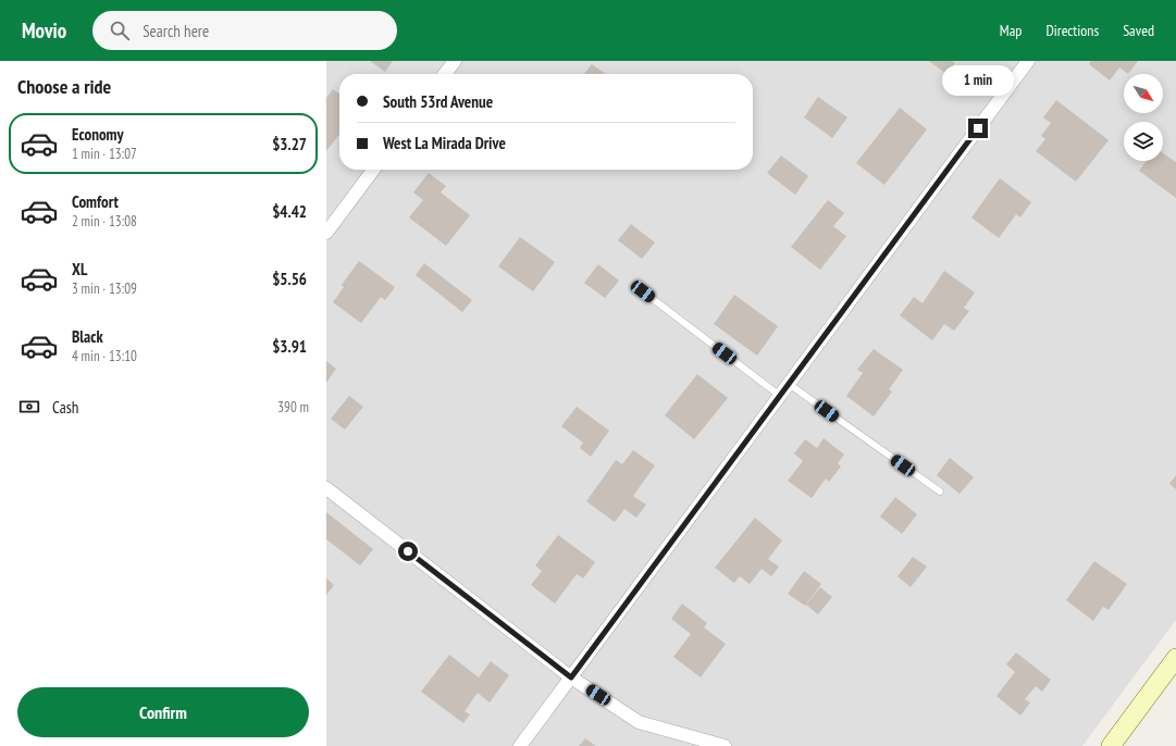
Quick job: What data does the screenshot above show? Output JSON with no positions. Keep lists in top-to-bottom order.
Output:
{
  "north": "bottom right",
  "page": {
    "header": "Movio",
    "search": "Search here",
    "nav": ["Map", "Directions", "Saved"],
    "heading": "Choose a ride",
    "bubble": "1 min",
    "banner": ["South 53rd Avenue", "West La Mirada Drive"],
    "list": [
      {
        "name": "Economy",
        "note": "1 min · 13:07",
        "value": "$3.27"
      },
      {
        "name": "Comfort",
        "note": "2 min · 13:08",
        "value": "$4.42"
      },
      {
        "name": "XL",
        "note": "3 min · 13:09",
        "value": "$5.56"
      },
      {
        "name": "Black",
        "note": "4 min · 13:10",
        "value": "$3.91"
      }
    ],
    "pay": ["Cash", "390 m"],
    "buttons": "Confirm"
  }
}
